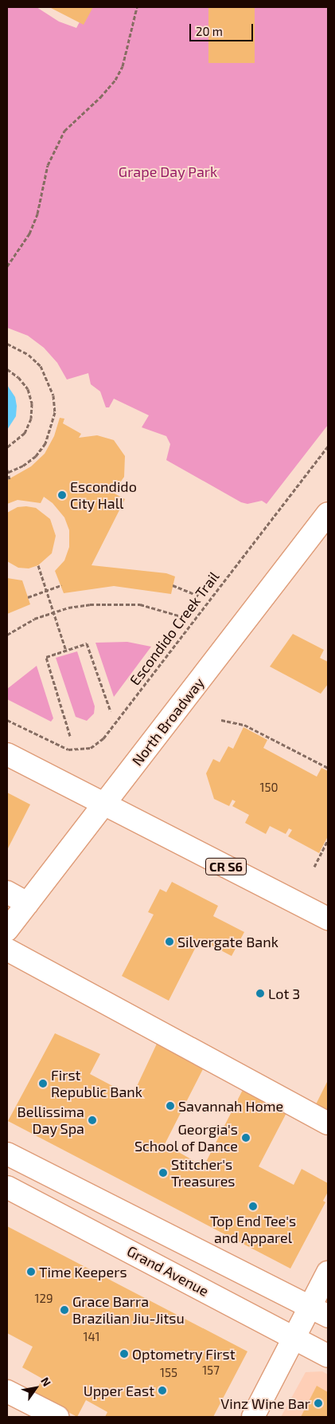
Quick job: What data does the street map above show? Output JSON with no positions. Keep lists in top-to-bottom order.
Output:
{
  "streets": {
    "main road": ["North Broadway", "CR S6", "Grand Avenue"],
    "path": ["Escondido Creek Trail"]
  },
  "crossings": [
    ["North Broadway", "CR S6"]
  ],
  "parks": ["Grape Day Park"],
  "places": [
    "Escondido City Hall",
    "Silvergate Bank",
    "Lot 3",
    "First Republic Bank",
    "Savannah Home",
    "Bellissima Day Spa",
    "Georgia's School of Dance",
    "Stitcher's Treasures",
    "Top End Tee's and Apparel",
    "Time Keepers",
    "Grace Barra Brazilian Jiu-Jitsu",
    "Optometry First",
    "Upper East",
    "Vinz Wine Bar"
  ],
  "house_numbers": [
    "150",
    "129",
    "141",
    "157",
    "155"
  ],
  "scale_bar": "20 m",
  "north": "top right"
}
